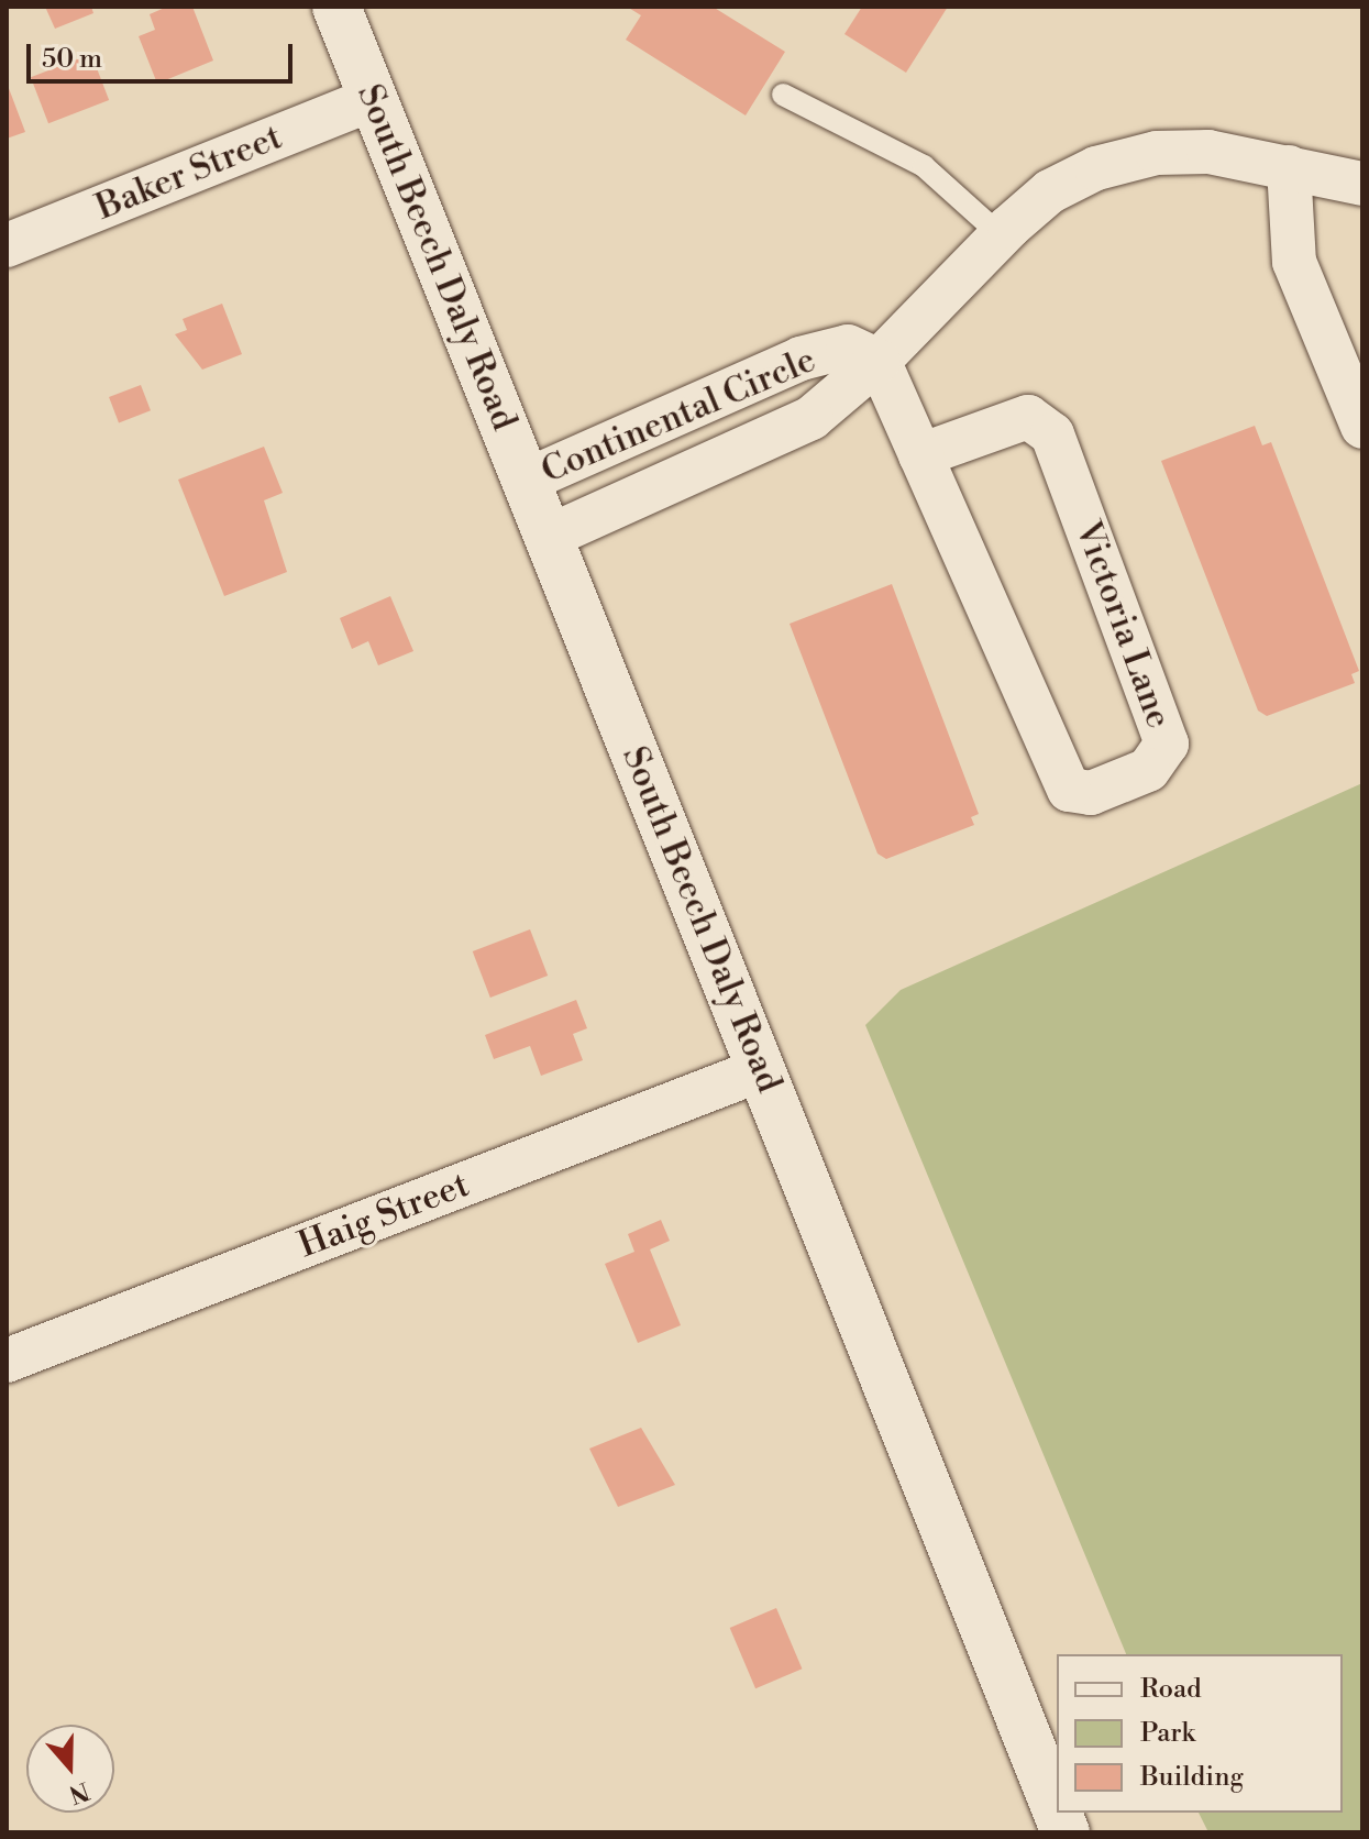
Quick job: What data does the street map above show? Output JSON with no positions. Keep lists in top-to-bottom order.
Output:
{
  "streets": {
    "street": [
      "Baker Street",
      "South Beech Daly Road",
      "Continental Circle",
      "Victoria Lane",
      "Haig Street"
    ]
  },
  "crossings": [
    ["Baker Street", "South Beech Daly Road"],
    ["South Beech Daly Road", "Continental Circle"],
    ["South Beech Daly Road", "Haig Street"],
    ["Continental Circle", "Victoria Lane"]
  ],
  "legend": ["Road", "Park", "Building"],
  "scale_bar": "50 m",
  "north": "bottom"
}
